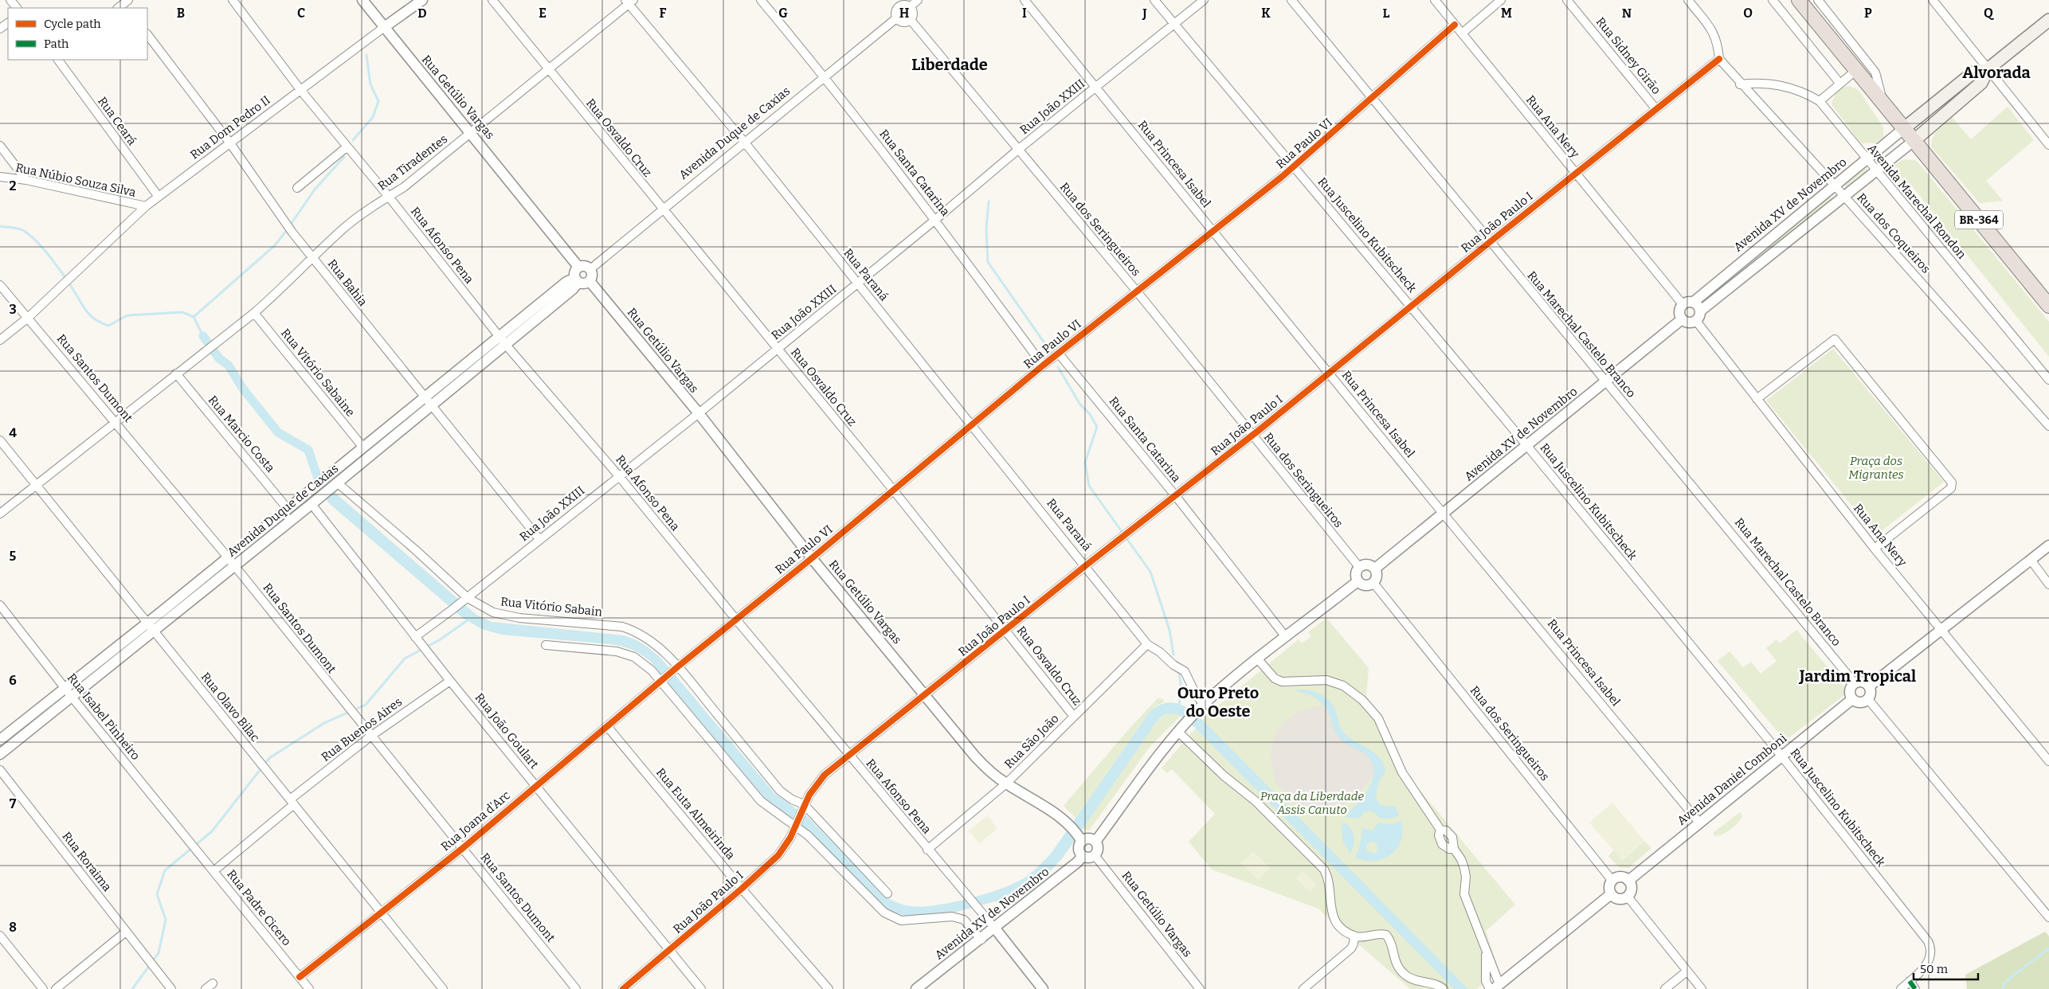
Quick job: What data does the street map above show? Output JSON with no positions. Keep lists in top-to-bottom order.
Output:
{
  "streets": {
    "highway": ["BR-364"],
    "street": [
      "Rua Sidney Girão",
      "Rua Getúlio Vargas",
      "Rua João XXIII",
      "Rua Ceará",
      "Rua Ana Nery",
      "Rua Dom Pedro II",
      "Avenida Duque de Caxias",
      "Rua Osvaldo Cruz",
      "Rua Paulo VI",
      "Rua Tiradentes",
      "Rua Princesa Isabel",
      "Rua Santa Catarina",
      "Rua Núbio Souza Silva",
      "Avenida Marechal Rondon",
      "Avenida XV de Novembro",
      "Rua João Paulo I",
      "Rua dos Seringueiros",
      "Rua dos Coqueiros",
      "Rua Juscelino Kubitscheck",
      "Rua Afonso Pena",
      "Rua Paraná",
      "Rua Bahia",
      "Rua Marechal Castelo Branco",
      "Rua Vitório Sabaine",
      "Rua Santos Dumont",
      "Rua Marcio Costa",
      "Rua Vitório Sabain",
      "Rua Olavo Bilac",
      "Rua Isabel Pinheiro",
      "Rua Buenos Aires",
      "Rua João Goulart",
      "Rua São João",
      "Avenida Daniel Comboni",
      "Rua Euta Almeirinda",
      "Rua Joana d'Arc",
      "Rua Roraima",
      "Rua Padre Cicero"
    ]
  },
  "crossings": [
    ["Rua Sidney Girão", "Rua João Paulo I"],
    ["Rua Getúlio Vargas", "Rua João XXIII"],
    ["Rua Getúlio Vargas", "Rua Dom Pedro II"],
    ["Rua Getúlio Vargas", "Avenida Duque de Caxias"],
    ["Rua Getúlio Vargas", "Rua Paulo VI"],
    ["Rua Getúlio Vargas", "Rua Tiradentes"],
    ["Rua Getúlio Vargas", "Avenida XV de Novembro"],
    ["Rua Getúlio Vargas", "Rua João Paulo I"],
    ["Rua Getúlio Vargas", "Rua São João"],
    ["Rua João XXIII", "Rua Osvaldo Cruz"],
    ["Rua João XXIII", "Rua Princesa Isabel"],
    ["Rua João XXIII", "Rua Santa Catarina"],
    ["Rua João XXIII", "Rua dos Seringueiros"],
    ["Rua João XXIII", "Rua Juscelino Kubitscheck"],
    ["Rua João XXIII", "Rua Afonso Pena"],
    ["Rua João XXIII", "Rua Paraná"],
    ["Rua João XXIII", "Rua Bahia"],
    ["Rua João XXIII", "Rua Vitório Sabain"],
    ["Rua João XXIII", "Rua João Goulart"],
    ["Rua Ceará", "Rua Dom Pedro II"],
    ["Rua Ana Nery", "Rua Paulo VI"],
    ["Rua Ana Nery", "Avenida XV de Novembro"],
    ["Rua Ana Nery", "Rua João Paulo I"],
    ["Rua Dom Pedro II", "Rua Núbio Souza Silva"],
    ["Rua Dom Pedro II", "Rua Afonso Pena"],
    ["Rua Dom Pedro II", "Rua Bahia"],
    ["Rua Dom Pedro II", "Rua Santos Dumont"],
    ["Avenida Duque de Caxias", "Rua Osvaldo Cruz"],
    ["Avenida Duque de Caxias", "Rua Santa Catarina"],
    ["Avenida Duque de Caxias", "Rua dos Seringueiros"],
    ["Avenida Duque de Caxias", "Rua Afonso Pena"],
    ["Avenida Duque de Caxias", "Rua Paraná"],
    ["Avenida Duque de Caxias", "Rua Bahia"],
    ["Avenida Duque de Caxias", "Rua Vitório Sabaine"],
    ["Avenida Duque de Caxias", "Rua Santos Dumont"],
    ["Avenida Duque de Caxias", "Rua Marcio Costa"],
    ["Avenida Duque de Caxias", "Rua Vitório Sabain"],
    ["Avenida Duque de Caxias", "Rua Olavo Bilac"],
    ["Avenida Duque de Caxias", "Rua Isabel Pinheiro"],
    ["Avenida Duque de Caxias", "Rua João Goulart"],
    ["Rua Osvaldo Cruz", "Rua Paulo VI"],
    ["Rua Osvaldo Cruz", "Rua Tiradentes"],
    ["Rua Osvaldo Cruz", "Rua João Paulo I"],
    ["Rua Osvaldo Cruz", "Rua São João"],
    ["Rua Paulo VI", "Rua Princesa Isabel"],
    ["Rua Paulo VI", "Rua Santa Catarina"],
    ["Rua Paulo VI", "Rua dos Seringueiros"],
    ["Rua Paulo VI", "Rua Juscelino Kubitscheck"],
    ["Rua Paulo VI", "Rua Afonso Pena"],
    ["Rua Paulo VI", "Rua Paraná"],
    ["Rua Paulo VI", "Rua Marechal Castelo Branco"],
    ["Rua Paulo VI", "Rua Vitório Sabain"],
    ["Rua Paulo VI", "Rua Joana d'Arc"],
    ["Rua Tiradentes", "Rua Afonso Pena"],
    ["Rua Tiradentes", "Rua Paraná"],
    ["Rua Tiradentes", "Rua Bahia"],
    ["Rua Tiradentes", "Rua Vitório Sabaine"],
    ["Rua Tiradentes", "Rua Santos Dumont"],
    ["Rua Tiradentes", "Rua Marcio Costa"],
    ["Rua Tiradentes", "Rua Olavo Bilac"],
    ["Rua Princesa Isabel", "Avenida XV de Novembro"],
    ["Rua Princesa Isabel", "Rua João Paulo I"],
    ["Rua Princesa Isabel", "Avenida Daniel Comboni"],
    ["Rua Santa Catarina", "Rua João Paulo I"],
    ["Avenida Marechal Rondon", "Avenida XV de Novembro"],
    ["Avenida Marechal Rondon", "Rua dos Coqueiros"],
    ["Avenida XV de Novembro", "BR-364"],
    ["Avenida XV de Novembro", "Rua dos Seringueiros"],
    ["Avenida XV de Novembro", "Rua dos Coqueiros"],
    ["Avenida XV de Novembro", "Rua Juscelino Kubitscheck"],
    ["Avenida XV de Novembro", "Rua Afonso Pena"],
    ["Avenida XV de Novembro", "Rua Marechal Castelo Branco"],
    ["Rua João Paulo I", "Rua dos Seringueiros"],
    ["Rua João Paulo I", "Rua dos Coqueiros"],
    ["Rua João Paulo I", "Rua Juscelino Kubitscheck"],
    ["Rua João Paulo I", "Rua Afonso Pena"],
    ["Rua João Paulo I", "Rua Paraná"],
    ["Rua João Paulo I", "Rua Marechal Castelo Branco"],
    ["Rua João Paulo I", "Rua Vitório Sabain"],
    ["Rua João Paulo I", "Rua João Goulart"],
    ["Rua João Paulo I", "Rua Euta Almeirinda"],
    ["Rua dos Seringueiros", "Avenida Daniel Comboni"],
    ["Rua Juscelino Kubitscheck", "Avenida Daniel Comboni"],
    ["Rua Afonso Pena", "Rua São João"],
    ["Rua Paraná", "Rua São João"],
    ["Rua Marechal Castelo Branco", "Avenida Daniel Comboni"],
    ["Rua Santos Dumont", "Rua Buenos Aires"],
    ["Rua Santos Dumont", "Rua Joana d'Arc"],
    ["Rua Olavo Bilac", "Rua Buenos Aires"],
    ["Rua Olavo Bilac", "Rua Joana d'Arc"],
    ["Rua Isabel Pinheiro", "Rua Padre Cicero"],
    ["Rua Buenos Aires", "Rua João Goulart"],
    ["Rua Buenos Aires", "Rua Padre Cicero"],
    ["Rua João Goulart", "Rua Joana d'Arc"],
    ["Rua Euta Almeirinda", "Rua Joana d'Arc"],
    ["Rua Joana d'Arc", "Rua Padre Cicero"]
  ],
  "districts": [
    "Liberdade",
    "Alvorada",
    "Jardim Tropical",
    "Ouro Preto do Oeste"
  ],
  "parks": ["Praça dos Migrantes", "Praça da Liberdade Assis Canuto"],
  "legend": ["Cycle path", "Path"],
  "scale_bar": "50 m",
  "grid": {
    "columns": [
      "B",
      "C",
      "D",
      "E",
      "F",
      "G",
      "H",
      "I",
      "J",
      "K",
      "L",
      "M",
      "N",
      "O",
      "P",
      "Q"
    ],
    "rows": [
      "2",
      "3",
      "4",
      "5",
      "6",
      "7",
      "8"
    ]
  }
}
